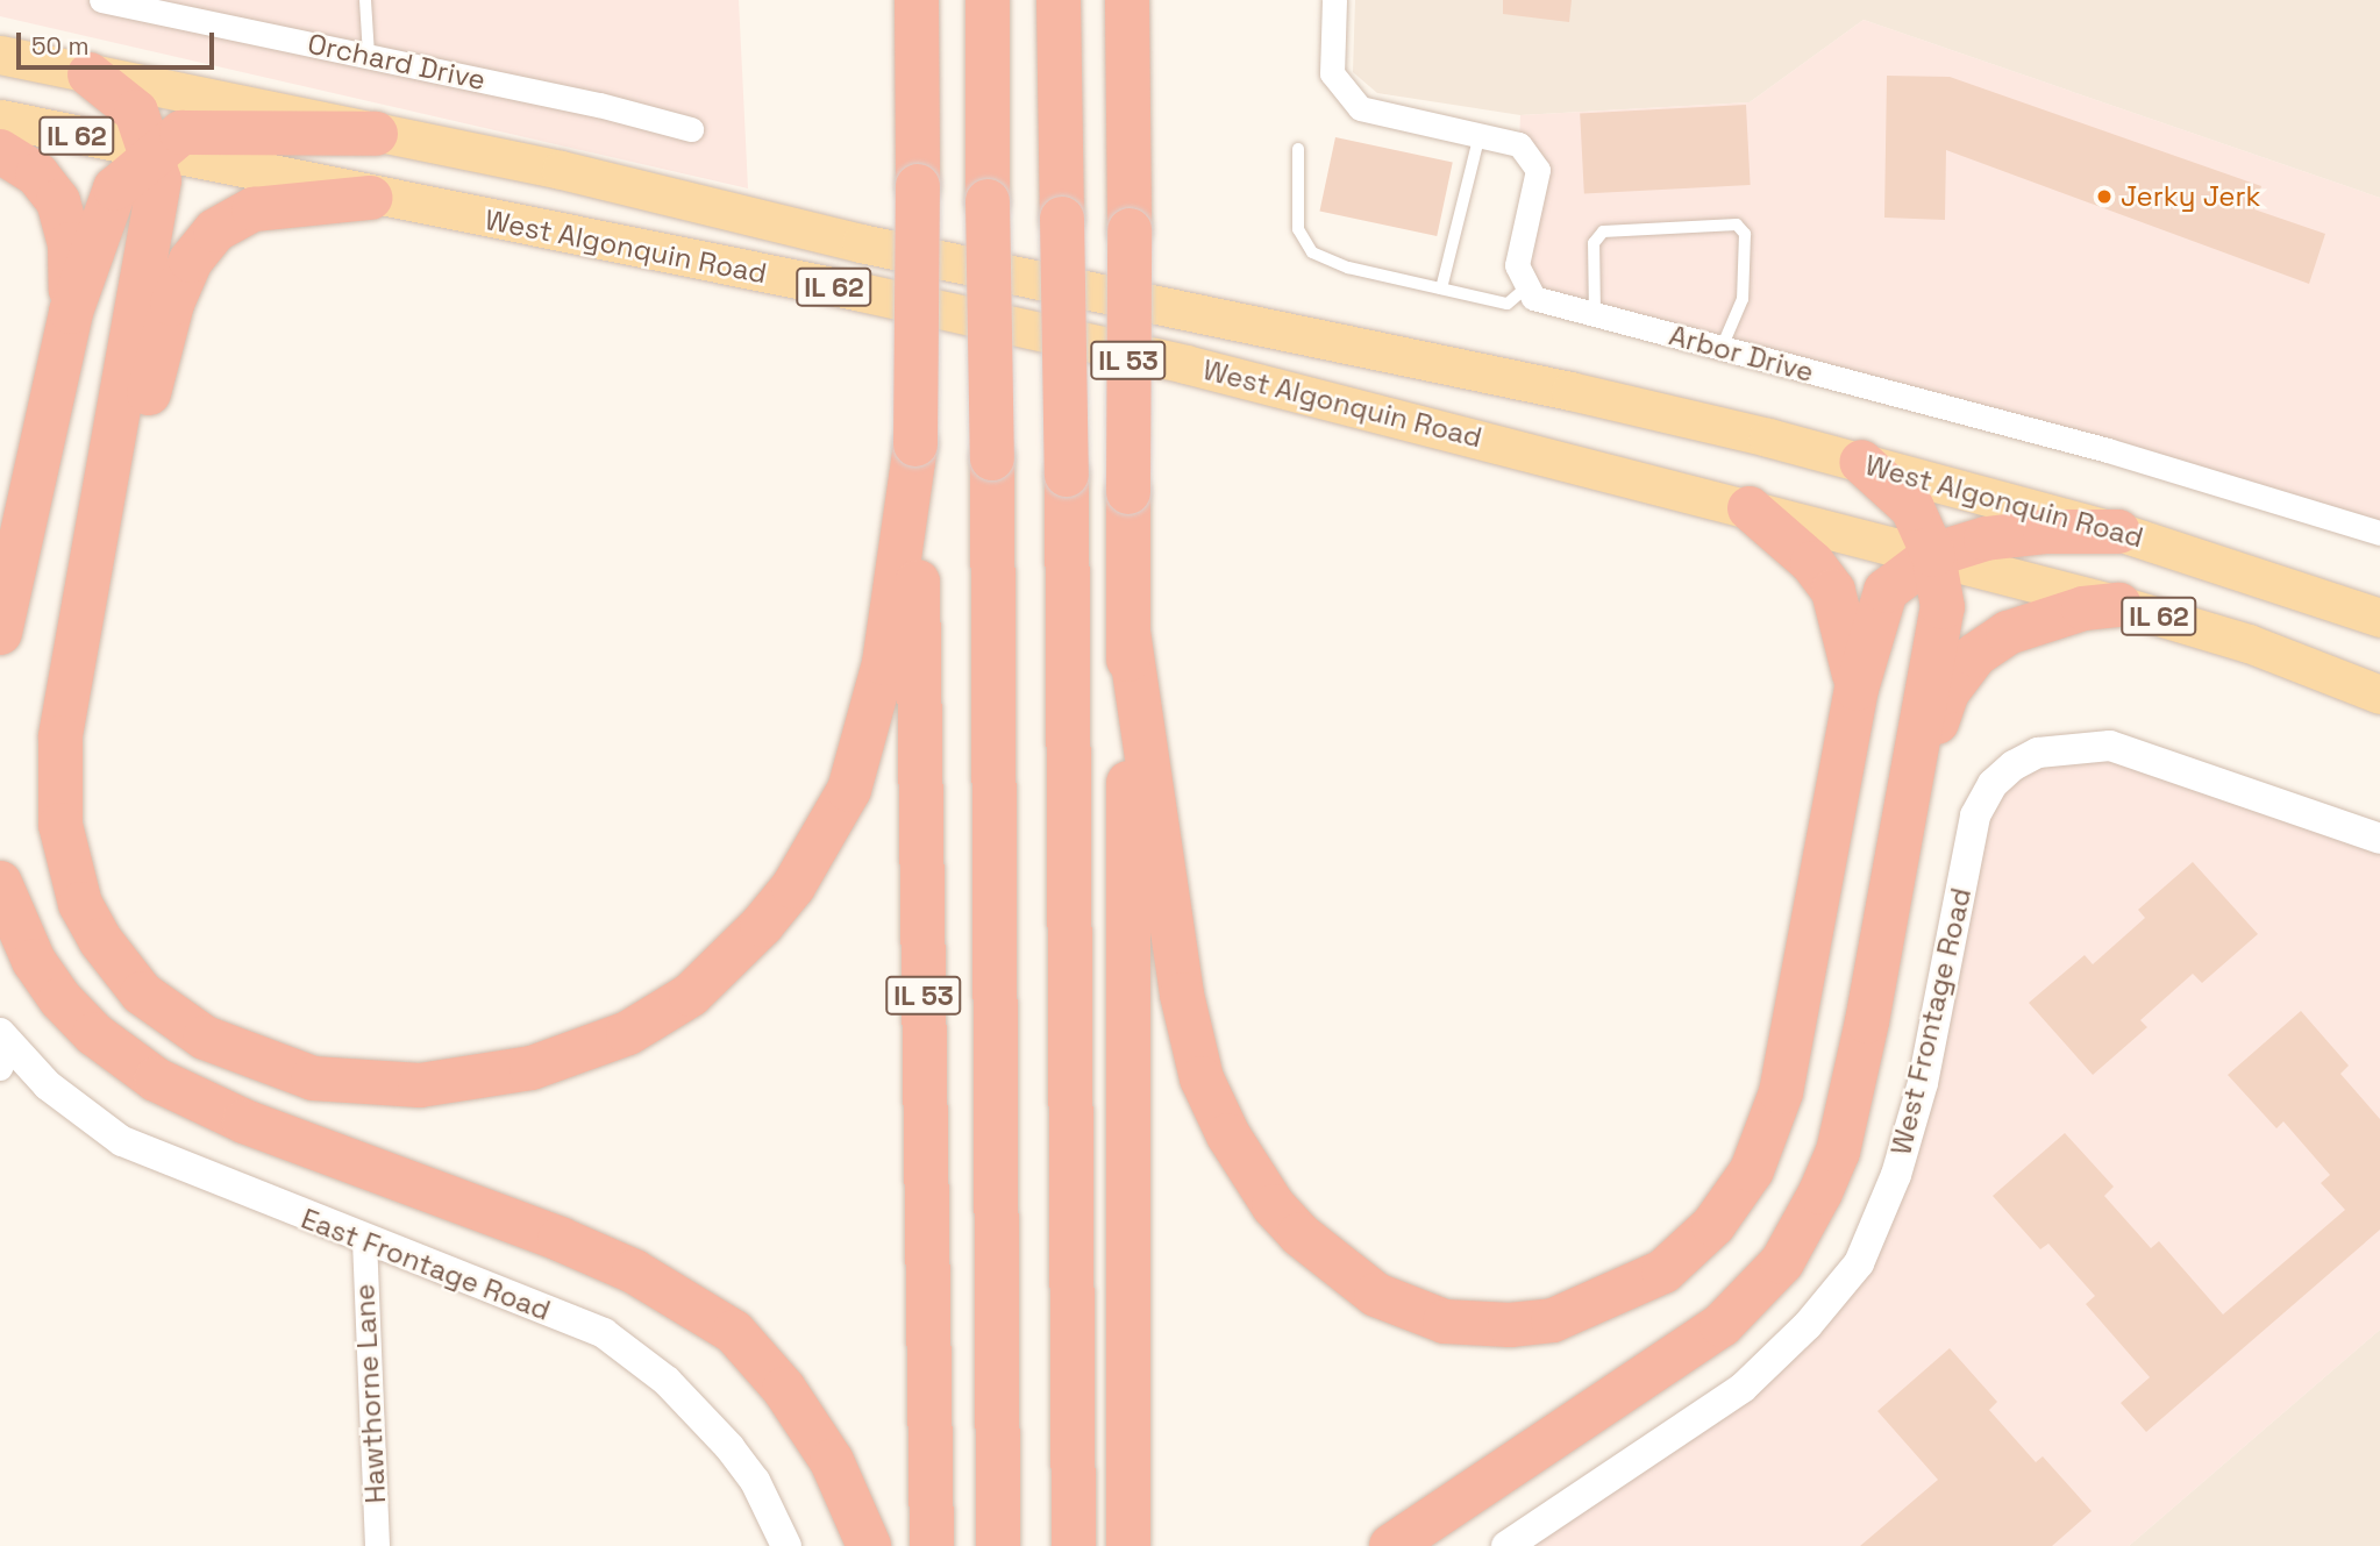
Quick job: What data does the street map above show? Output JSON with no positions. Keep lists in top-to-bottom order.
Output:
{
  "streets": {
    "highway": ["IL 53"],
    "main road": ["IL 62", "West Algonquin Road"],
    "street": [
      "Orchard Drive",
      "Arbor Drive",
      "West Frontage Road",
      "East Frontage Road",
      "Hawthorne Lane"
    ]
  },
  "crossings": [
    ["East Frontage Road", "Hawthorne Lane"]
  ],
  "places": ["Jerky Jerk"],
  "scale_bar": "50 m"
}
